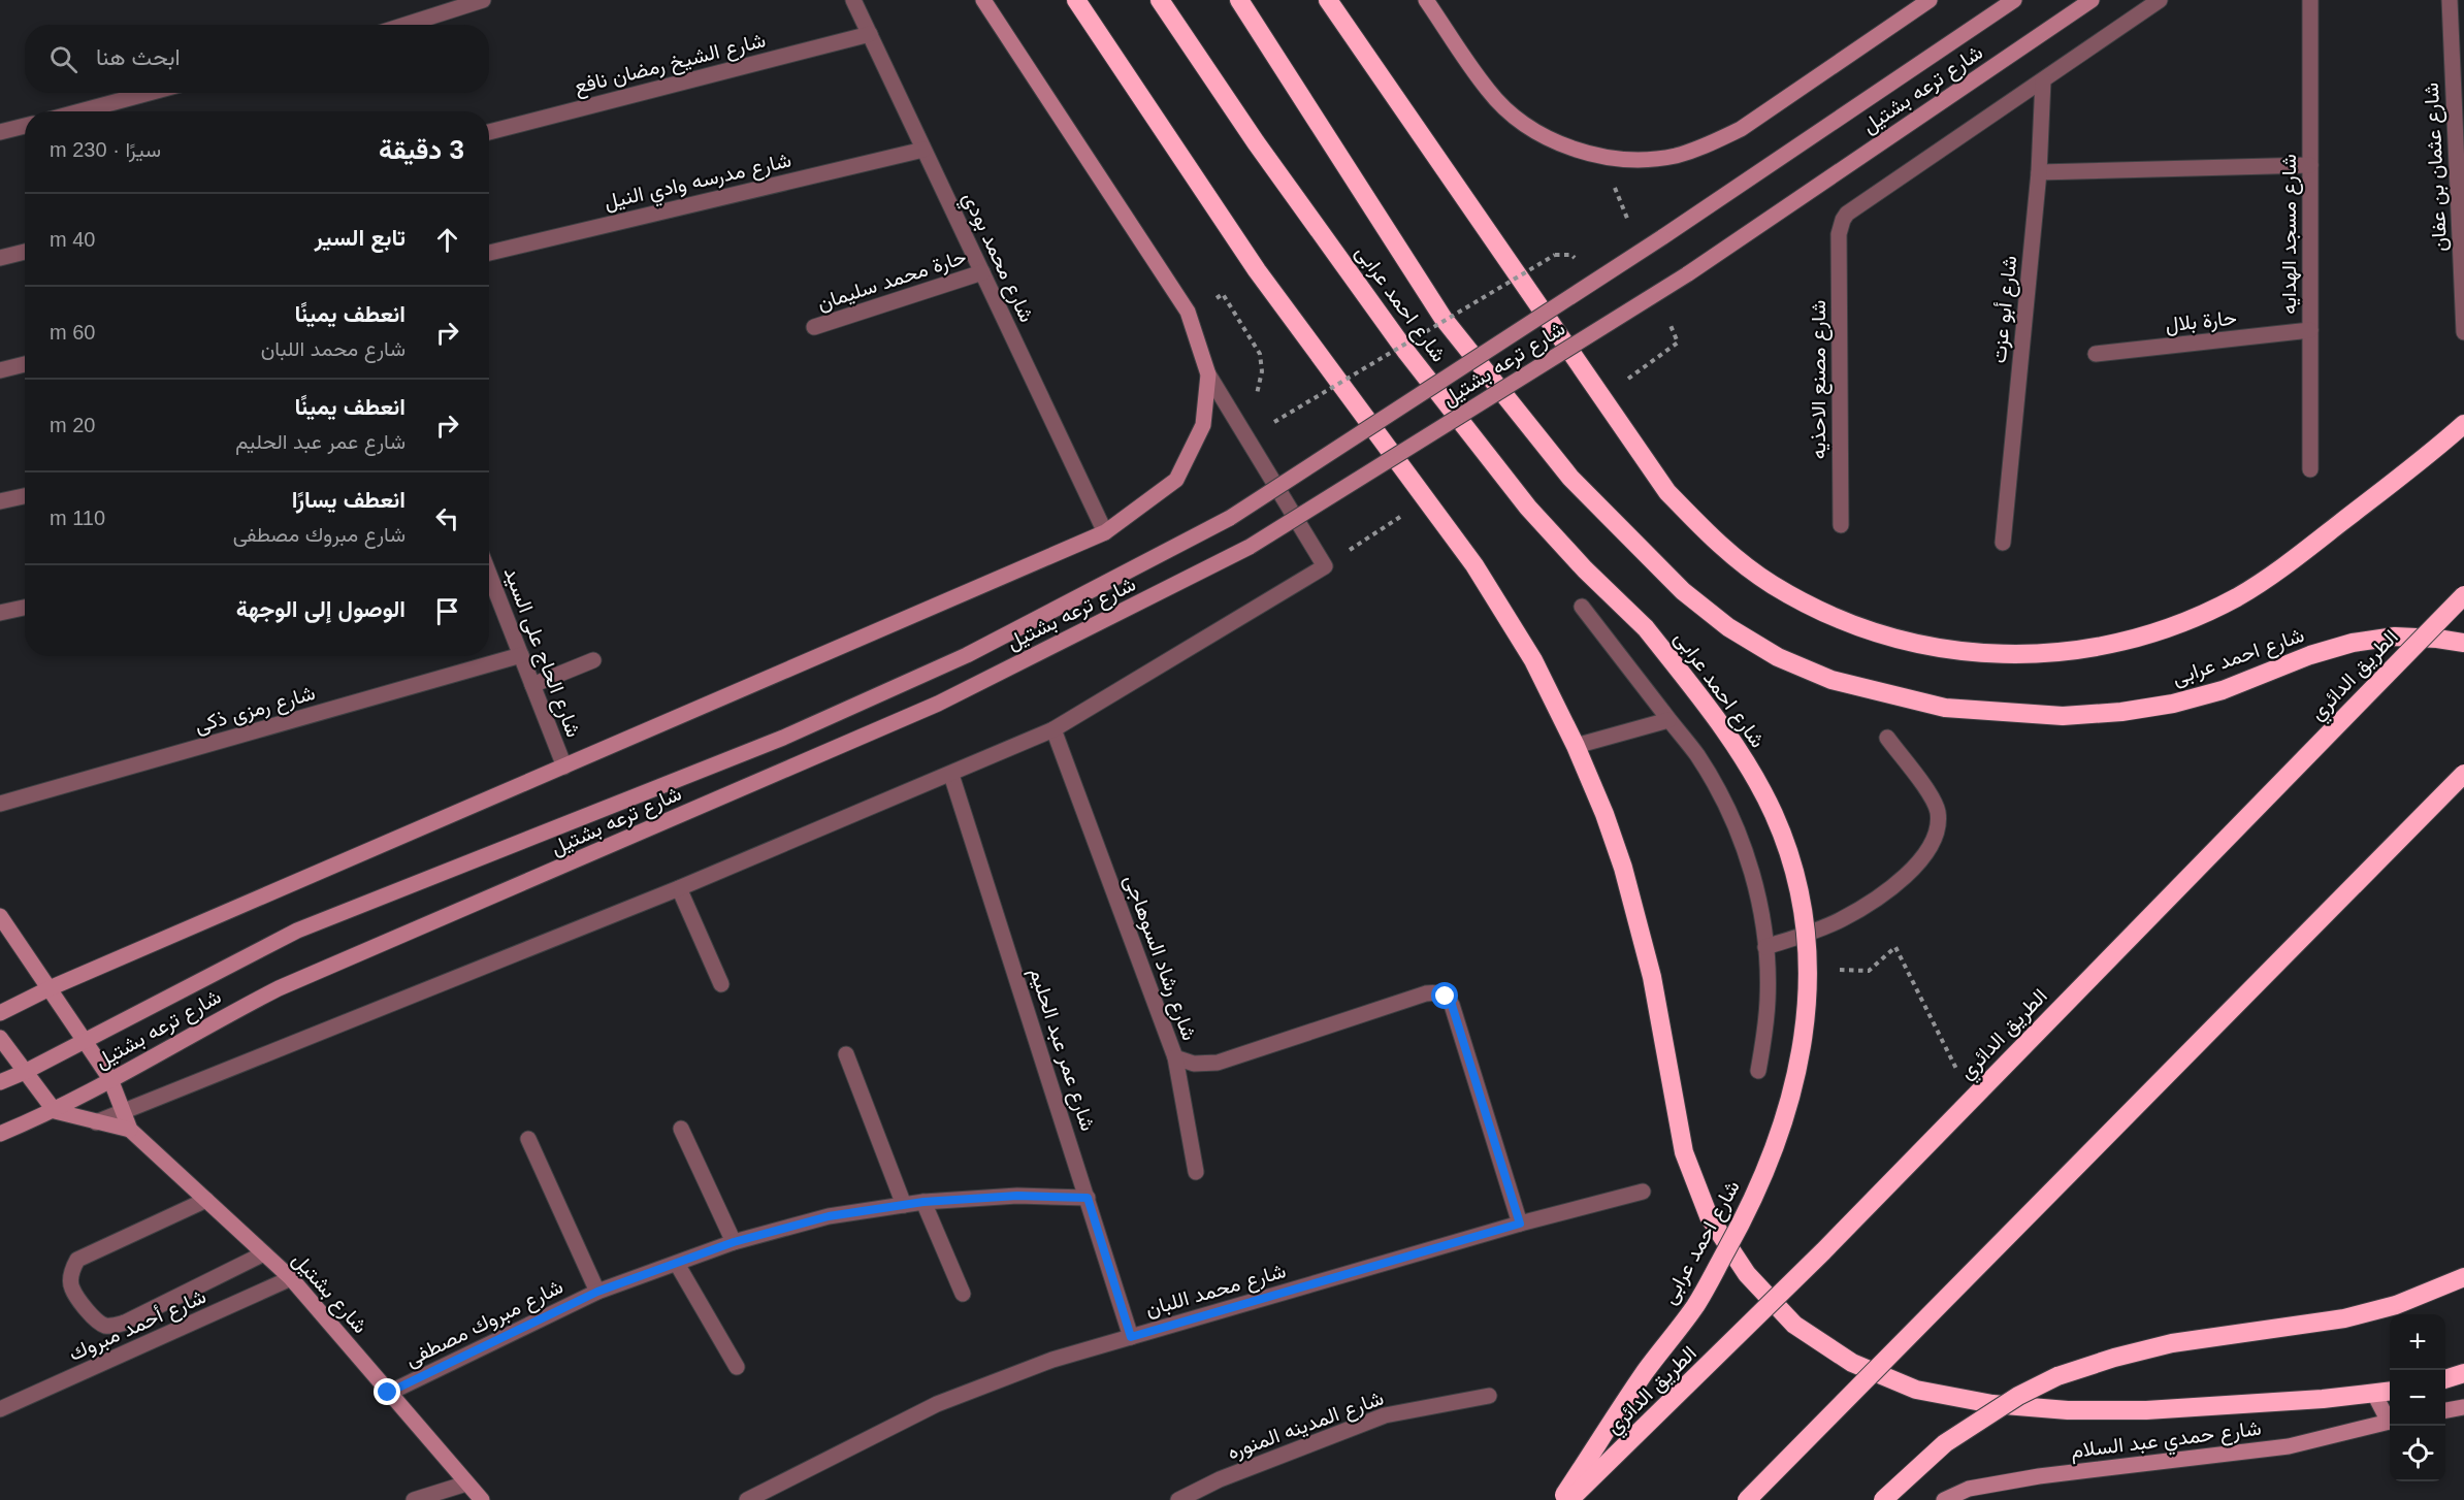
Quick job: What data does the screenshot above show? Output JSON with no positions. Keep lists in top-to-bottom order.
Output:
{
  "streets": {
    "highway": ["شارع احمد عرابى", "الطريق الدائري"],
    "street": [
      "شارع الشيخ رمضان نافع",
      "شارع ترعه بشتيل",
      "شارع عثمان بن عفان",
      "شارع مدرسه وادي النيل",
      "شارع مسجد الهدايه",
      "شارع محمد بودي",
      "حارة محمد سليمان",
      "شارع أبو عزت",
      "حارة بلال",
      "شارع مصنع الاحذيه",
      "شارع الحاج على السيد",
      "شارع رمزى ذكى",
      "شارع رشاد السوهاجى",
      "شارع عمر عبد الحليم",
      "شارع محمد اللبان",
      "شارع بشتيل",
      "شارع مبروك مصطفى",
      "شارع أحمد مبروك",
      "شارع المدينه المنوره",
      "شارع حمدي عبد السلام"
    ]
  },
  "crossings": [
    ["شارع الشيخ رمضان نافع", "شارع محمد بودي"],
    ["شارع ترعه بشتيل", "شارع بشتيل"],
    ["شارع مدرسه وادي النيل", "شارع محمد بودي"],
    ["شارع مسجد الهدايه", "حارة بلال"],
    ["شارع محمد بودي", "حارة محمد سليمان"],
    ["شارع أبو عزت", "شارع مصنع الاحذيه"],
    ["شارع الحاج على السيد", "شارع رمزى ذكى"],
    ["شارع رشاد السوهاجى", "شارع محمد اللبان"],
    ["شارع عمر عبد الحليم", "شارع محمد اللبان"],
    ["شارع عمر عبد الحليم", "شارع مبروك مصطفى"],
    ["شارع بشتيل", "شارع مبروك مصطفى"],
    ["شارع بشتيل", "شارع أحمد مبروك"]
  ],
  "page": {
    "search": "ابحث هنا",
    "heading": ["3 دقيقة", "سيرًا · 230 m"],
    "list": [
      ["تابع السير", "40 m"],
      ["انعطف يمينًا", "شارع محمد اللبان", "60 m"],
      ["انعطف يمينًا", "شارع عمر عبد الحليم", "20 m"],
      ["انعطف يسارًا", "شارع مبروك مصطفى", "110 m"],
      "الوصول إلى الوجهة"
    ],
    "map_buttons": ["+", "−"]
  }
}
